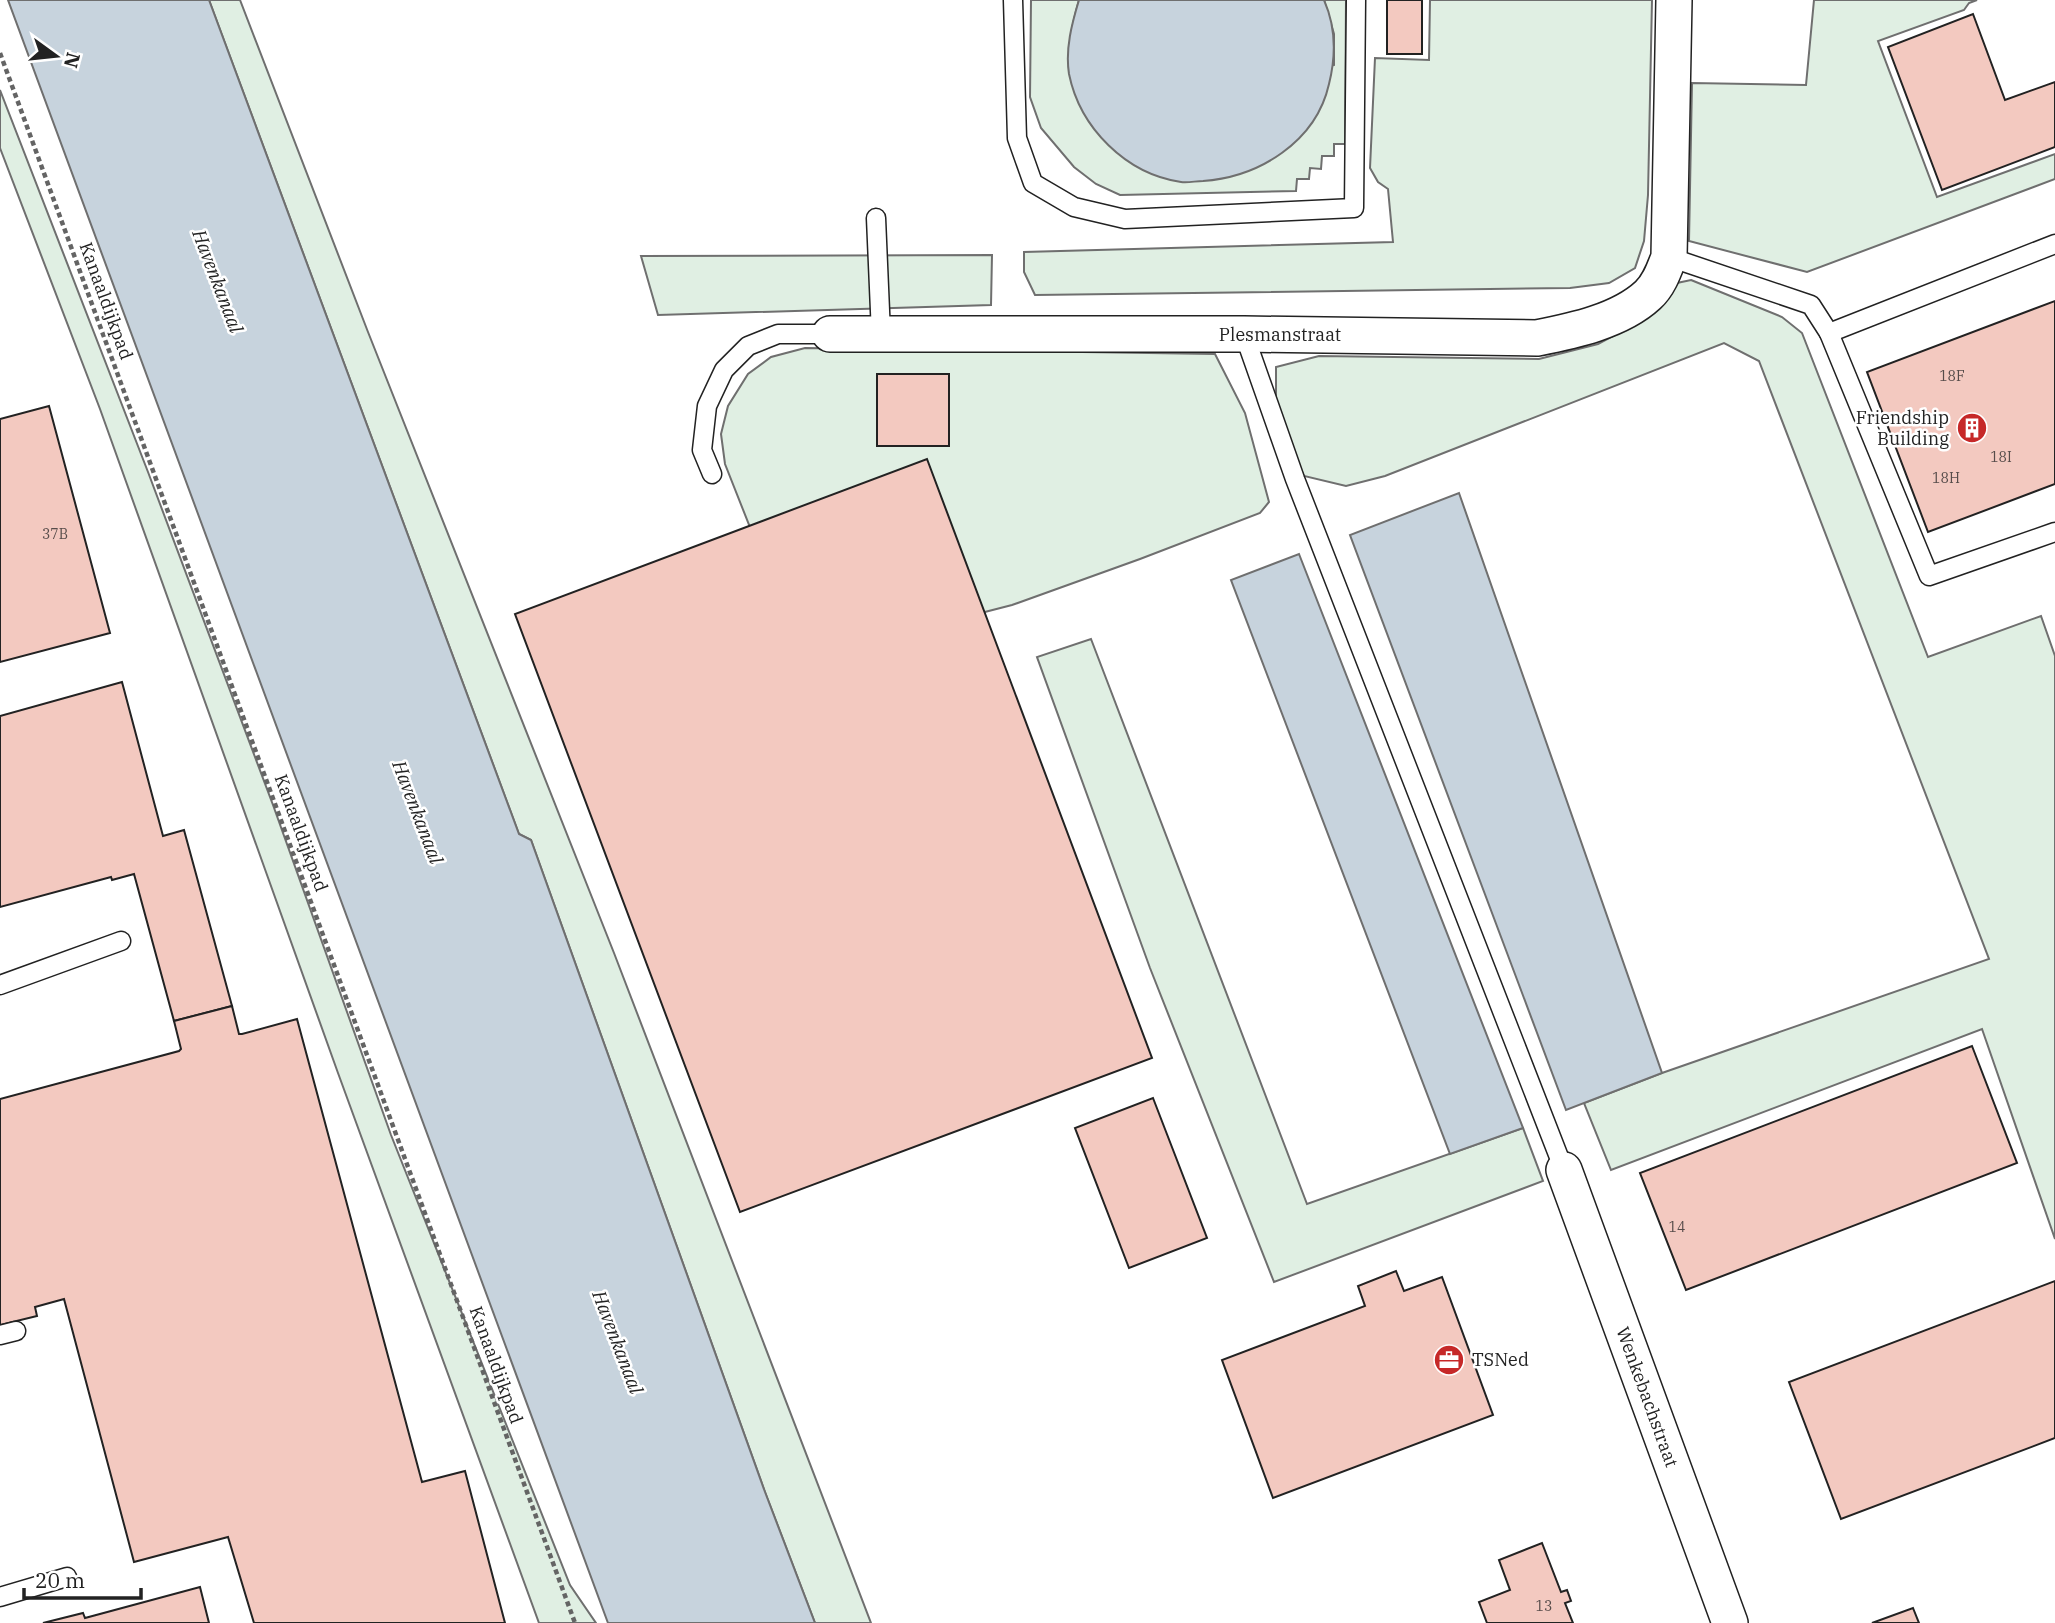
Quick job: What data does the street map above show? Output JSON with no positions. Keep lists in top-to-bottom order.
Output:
{
  "streets": {
    "street": ["Plesmanstraat", "Wenkebachstraat"],
    "path": ["Kanaaldijkpad"]
  },
  "water": ["Havenkanaal"],
  "places": {
    "building": ["Friendship Building"],
    "office": ["TSNed"]
  },
  "house_numbers": [
    "18F",
    "18I",
    "18H",
    "37B",
    "14",
    "13"
  ],
  "scale_bar": "20 m",
  "north": "right"
}
